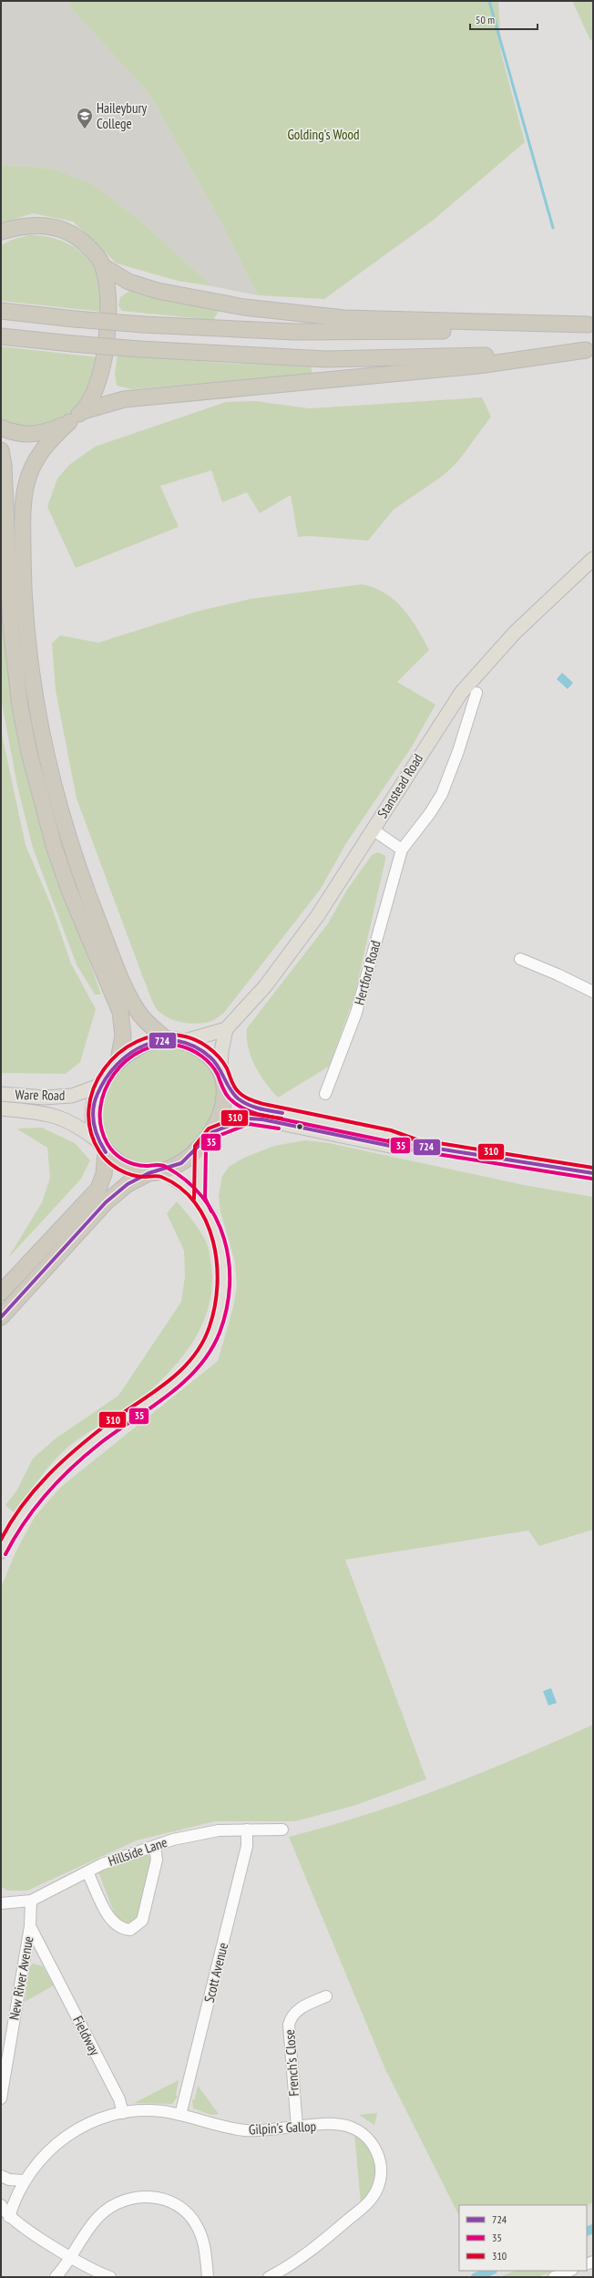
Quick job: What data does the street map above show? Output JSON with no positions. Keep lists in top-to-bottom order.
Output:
{
  "streets": {
    "main road": ["Stanstead Road", "Ware Road"],
    "street": [
      "Hertford Road",
      "Hillside Lane",
      "Scott Avenue",
      "New River Avenue",
      "Fieldway",
      "French's Close",
      "Gilpin's Gallop"
    ]
  },
  "crossings": [
    ["Hillside Lane", "Scott Avenue"],
    ["Hillside Lane", "New River Avenue"],
    ["Scott Avenue", "Gilpin's Gallop"],
    ["New River Avenue", "Fieldway"],
    ["Fieldway", "Gilpin's Gallop"],
    ["French's Close", "Gilpin's Gallop"]
  ],
  "parks": ["Golding's Wood"],
  "places": {
    "school or university": ["Haileybury College"]
  },
  "lines": ["transit line 310", "transit line 724", "transit line 35"],
  "legend": ["724", "35", "310"],
  "scale_bar": "50 m"
}
